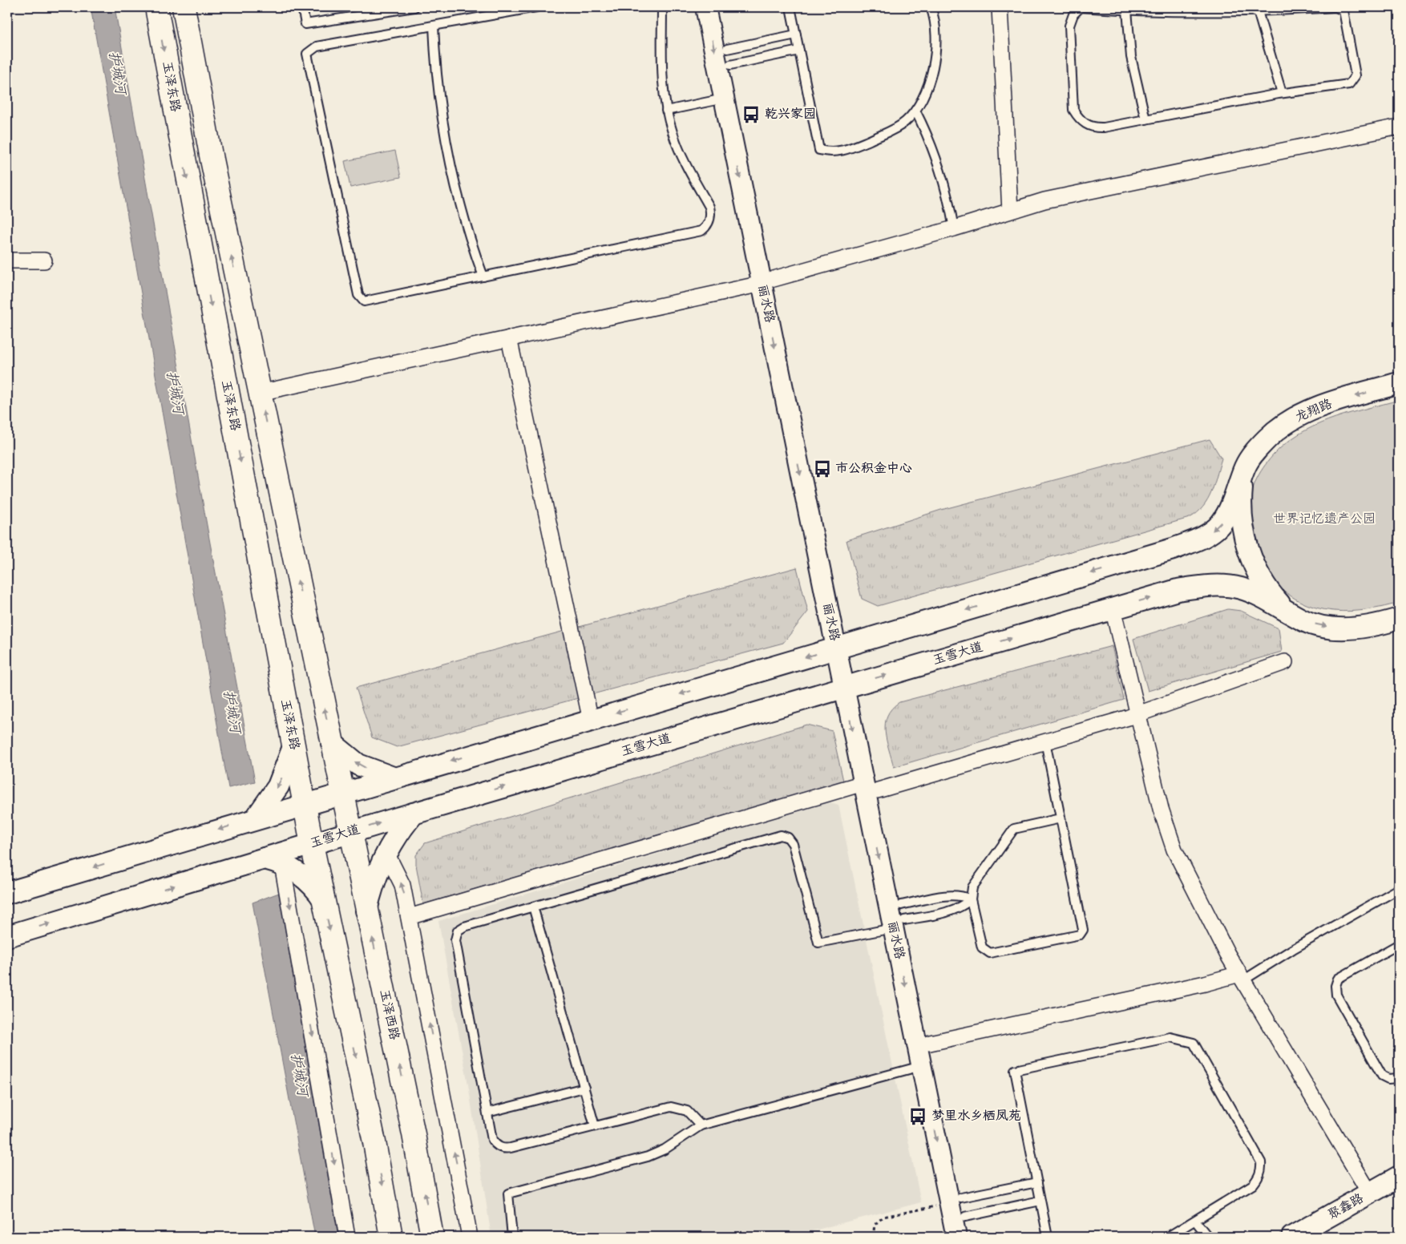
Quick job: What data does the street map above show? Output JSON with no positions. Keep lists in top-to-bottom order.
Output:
{
  "streets": {
    "main road": [
      "玉泽东路",
      "龙翔路",
      "玉雪大道",
      "玉泽西路",
      "聚鑫路"
    ],
    "street": ["丽水路"]
  },
  "crossings": [
    ["玉泽东路", "玉泽西路"],
    ["丽水路", "玉雪大道"],
    ["玉雪大道", "玉泽西路"]
  ],
  "one_way": ["龙翔路"],
  "water": ["护城河"],
  "parks": ["世界记忆遗产公园"],
  "places": {
    "bus stop": ["乾兴家园", "市公积金中心", "梦里水乡栖凤苑"]
  }
}
